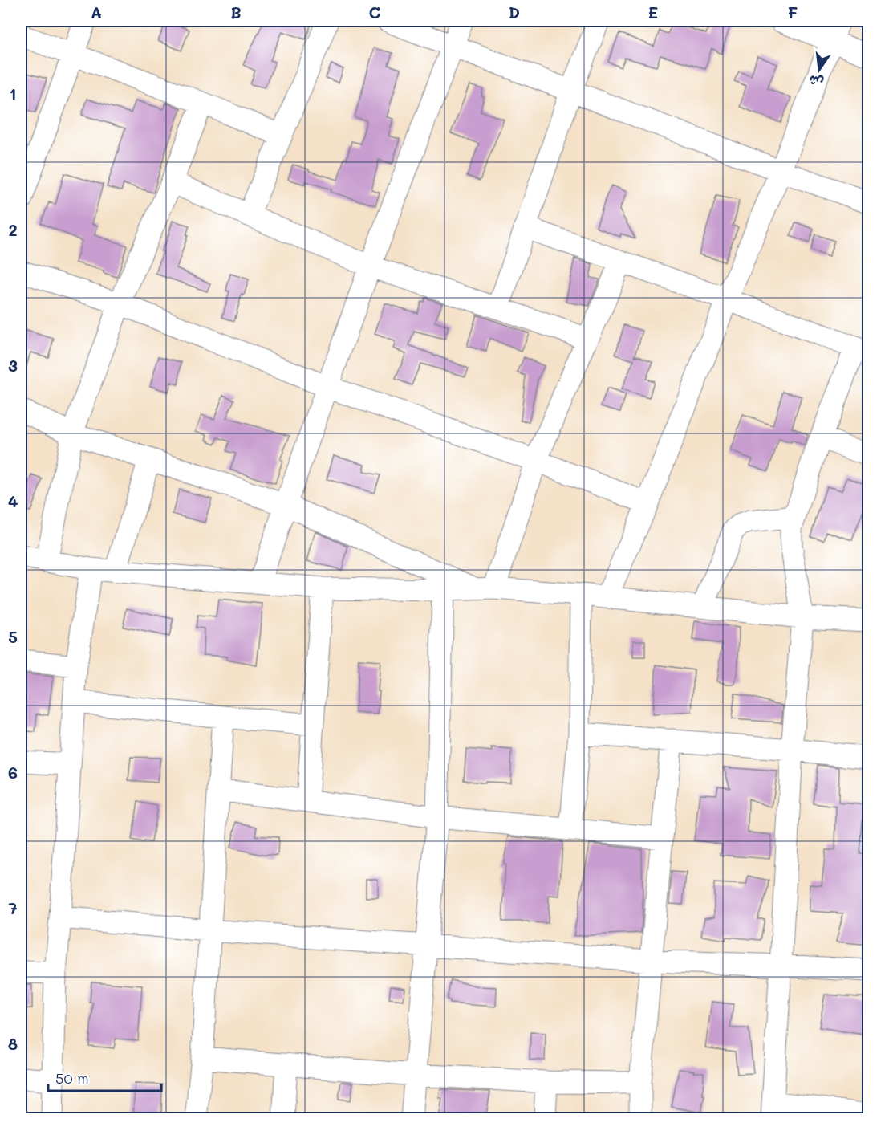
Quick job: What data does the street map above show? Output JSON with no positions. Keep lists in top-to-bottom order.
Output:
{
  "scale_bar": "50 m",
  "north": "bottom",
  "grid": {
    "columns": [
      "A",
      "B",
      "C",
      "D",
      "E",
      "F"
    ],
    "rows": [
      "1",
      "2",
      "3",
      "4",
      "5",
      "6",
      "7",
      "8"
    ]
  }
}
